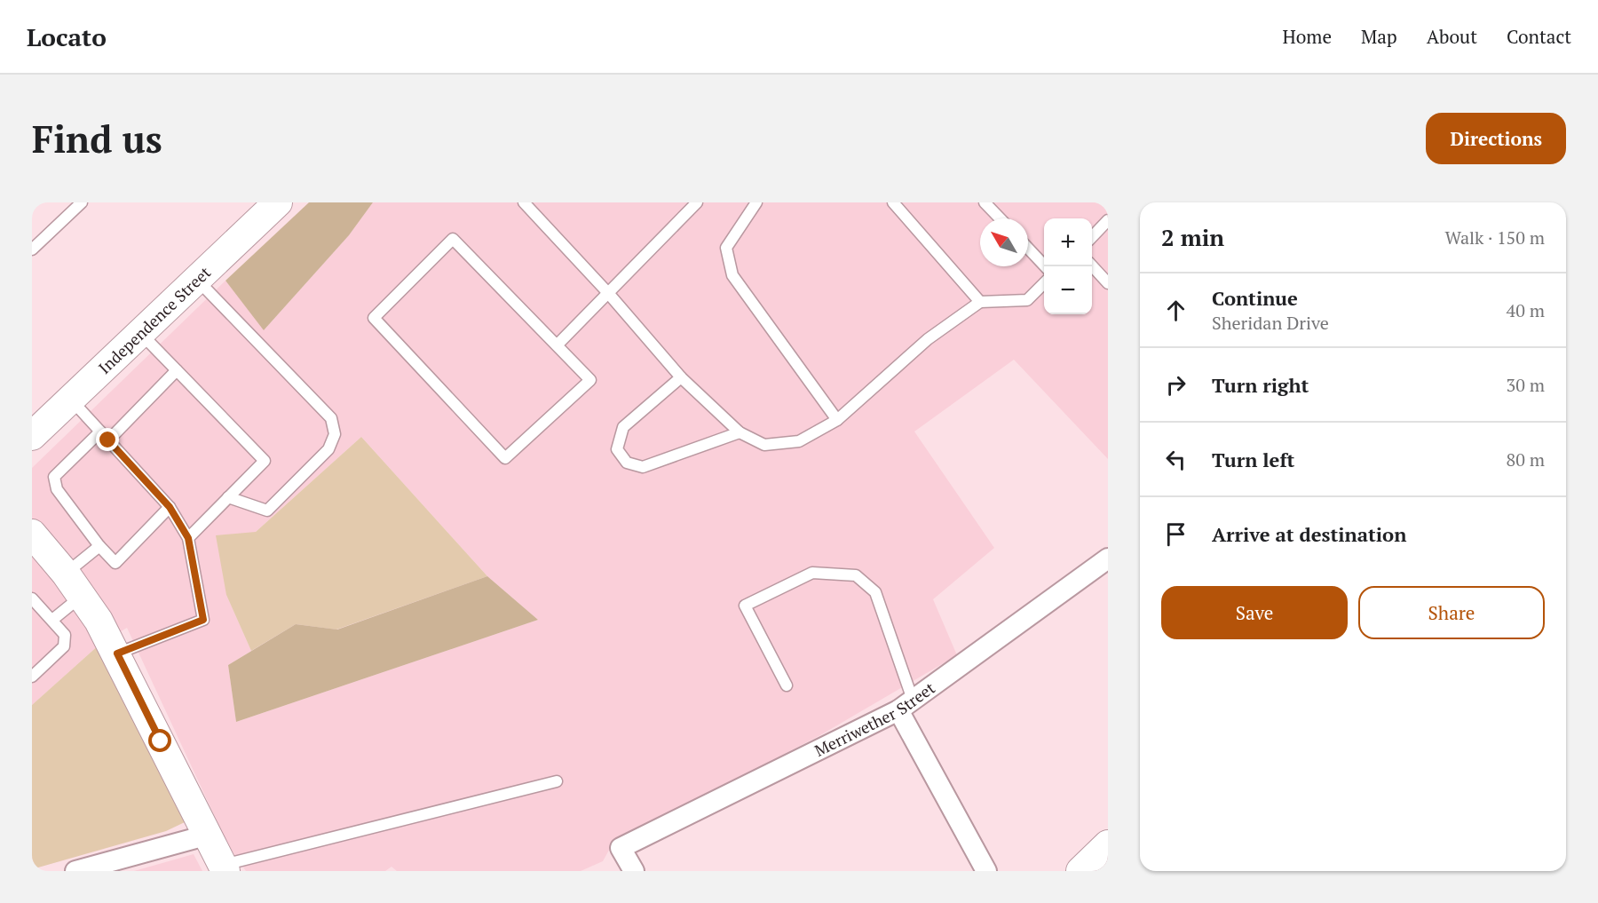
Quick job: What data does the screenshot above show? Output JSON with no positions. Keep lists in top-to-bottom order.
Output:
{
  "streets": {
    "street": ["Independence Street", "Merriwether Street"]
  },
  "north": "top left",
  "page": {
    "header": "Locato",
    "nav": [
      "Home",
      "Map",
      "About",
      "Contact"
    ],
    "buttons": [
      "Directions",
      ["Save", "Share"]
    ],
    "title": "Find us",
    "heading": ["2 min", "Walk · 150 m"],
    "map_buttons": ["+", "−"],
    "list": [
      ["Continue", "Sheridan Drive", "40 m"],
      ["Turn right", "30 m"],
      ["Turn left", "80 m"],
      "Arrive at destination"
    ]
  }
}
